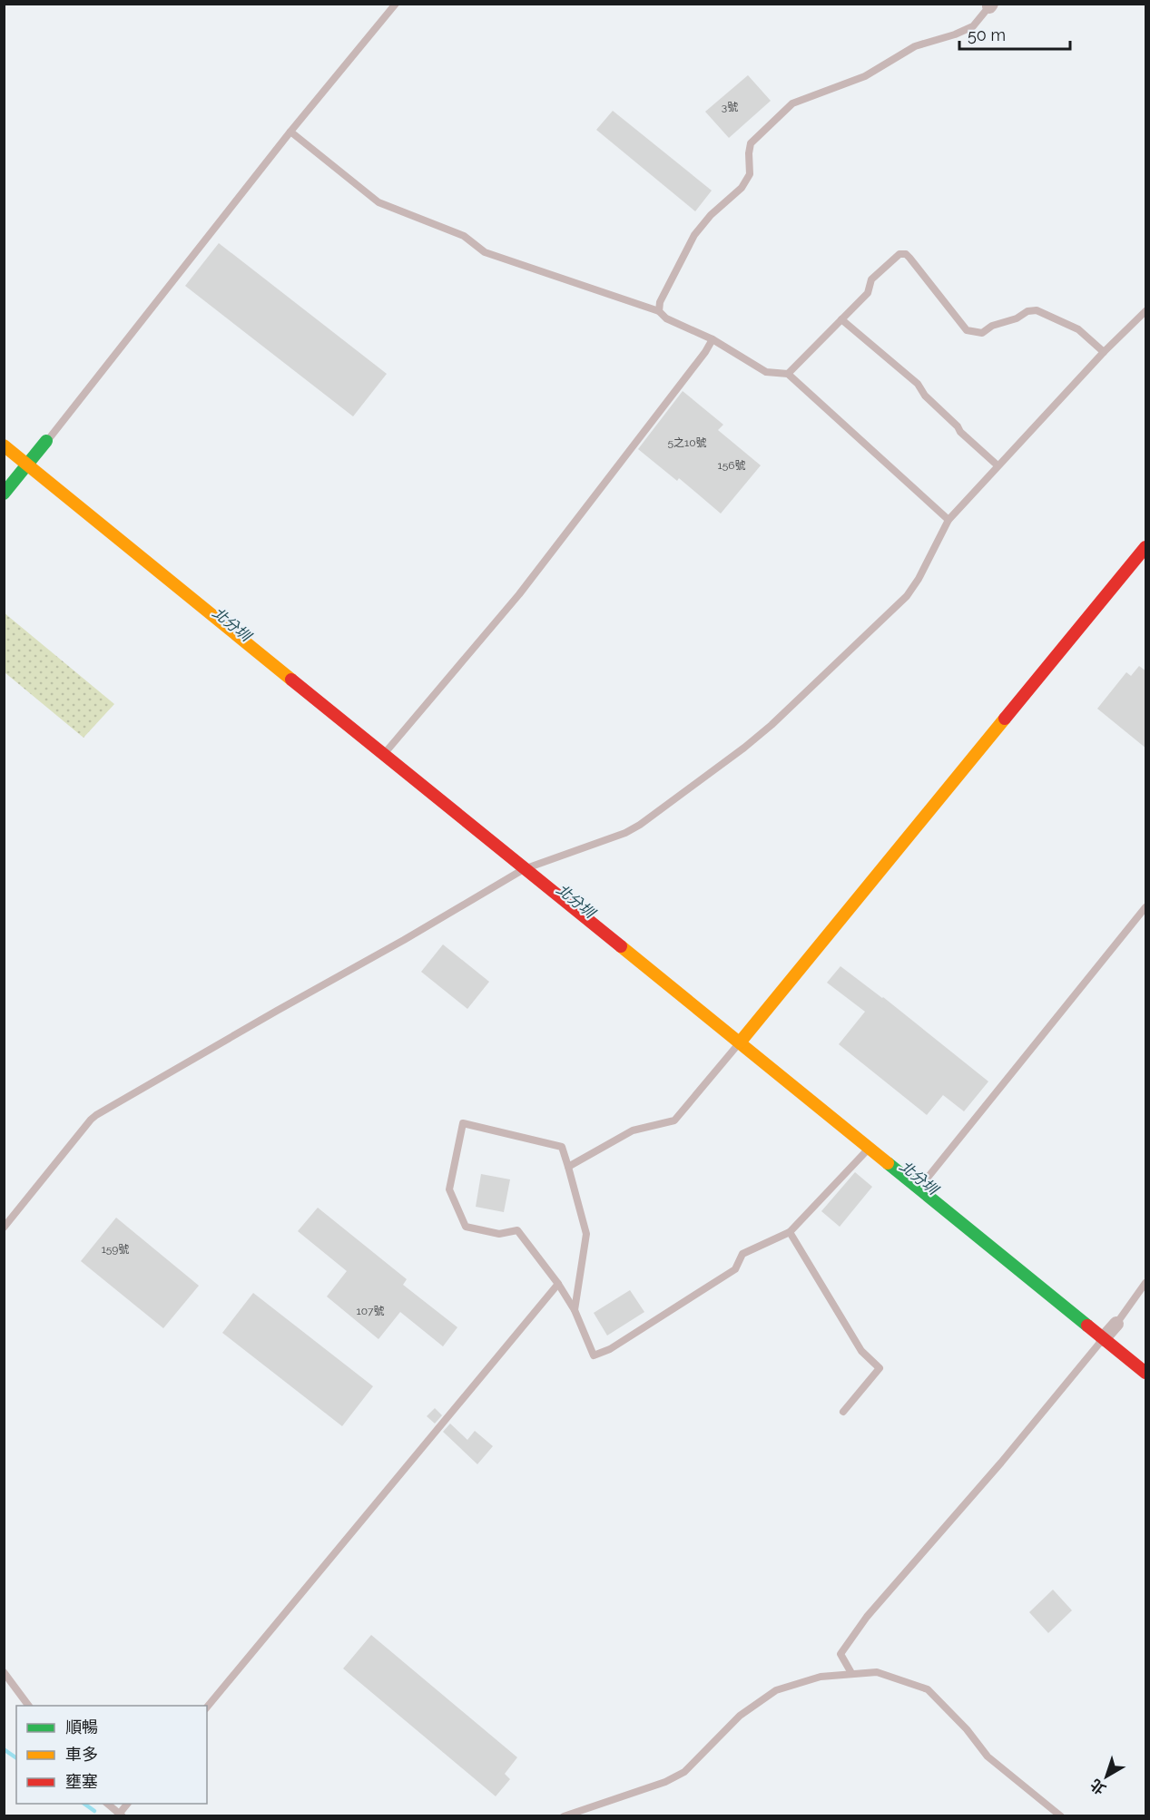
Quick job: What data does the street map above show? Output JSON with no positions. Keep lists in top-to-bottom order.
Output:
{
  "water": ["北分圳"],
  "house_numbers": [
    "3號",
    "5之10號",
    "156號",
    "159號",
    "107號"
  ],
  "legend": ["順暢", "車多", "壅塞"],
  "scale_bar": "50 m",
  "north": "bottom left"
}
